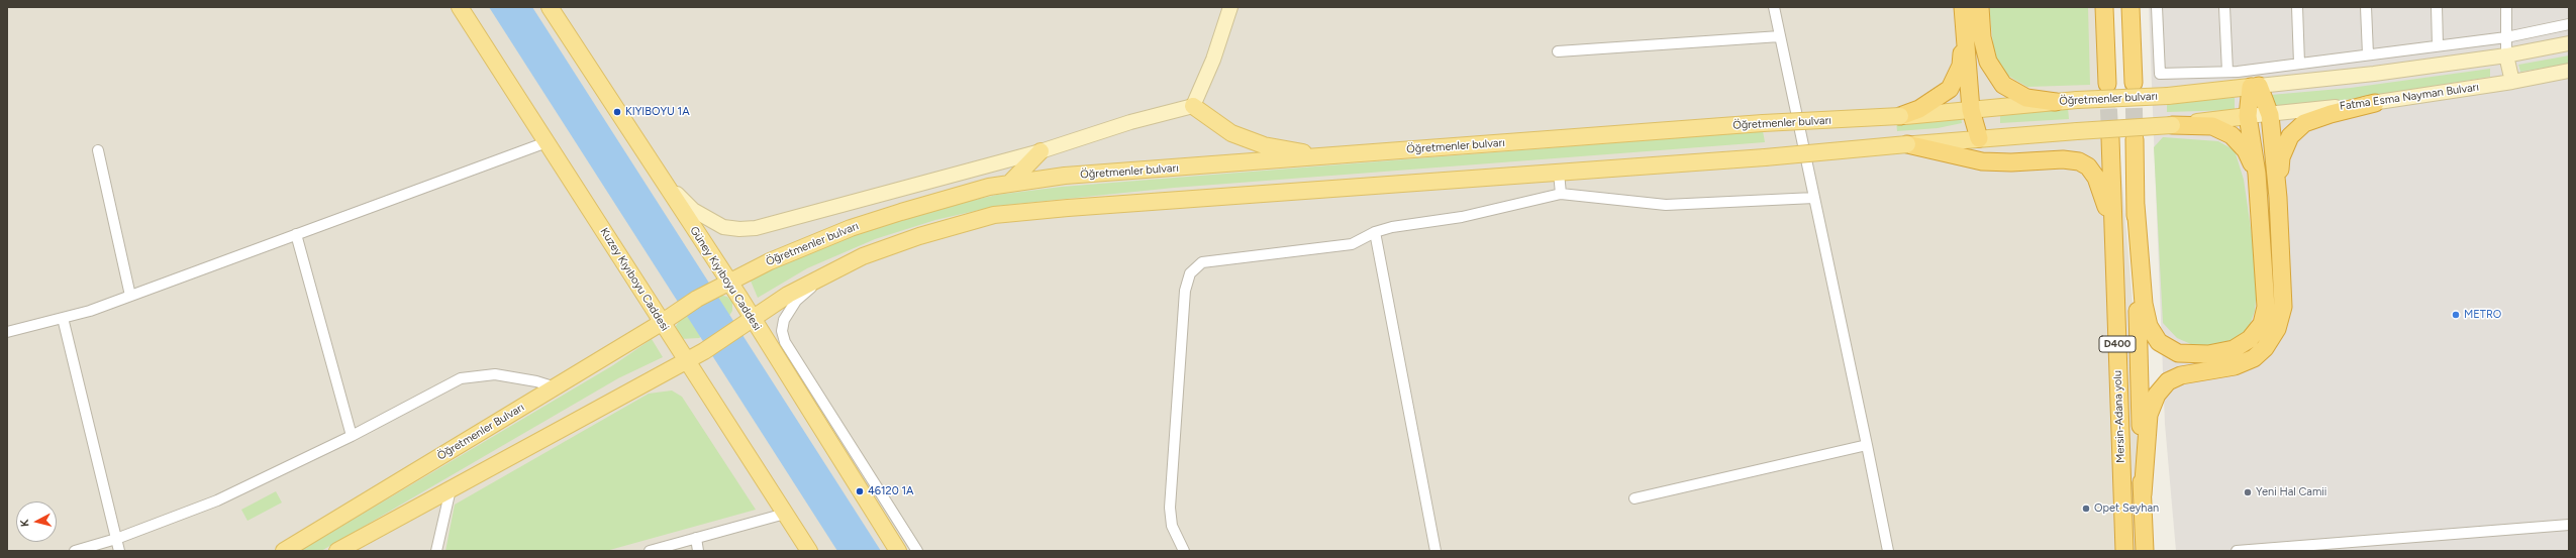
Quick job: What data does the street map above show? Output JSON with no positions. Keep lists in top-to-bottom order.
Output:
{
  "streets": {
    "highway": ["D400", "Mersin-Adana yolu"],
    "main road": [
      "Fatma Esma Nayman Bulvarı",
      "Öğretmenler bulvarı",
      "Güney Kıyıboyu Caddesi",
      "Kuzey Kıyıboyu Caddesi",
      "Öğretmenler Bulvarı"
    ]
  },
  "crossings": [
    ["Öğretmenler bulvarı", "Güney Kıyıboyu Caddesi"],
    ["Öğretmenler bulvarı", "Öğretmenler Bulvarı"],
    ["Kuzey Kıyıboyu Caddesi", "Öğretmenler Bulvarı"]
  ],
  "places": [
    "KIYIBOYU 1A",
    "METRO",
    "46120 1A",
    "Yeni Hal Camii",
    "Opet Seyhan"
  ],
  "north": "left"
}
